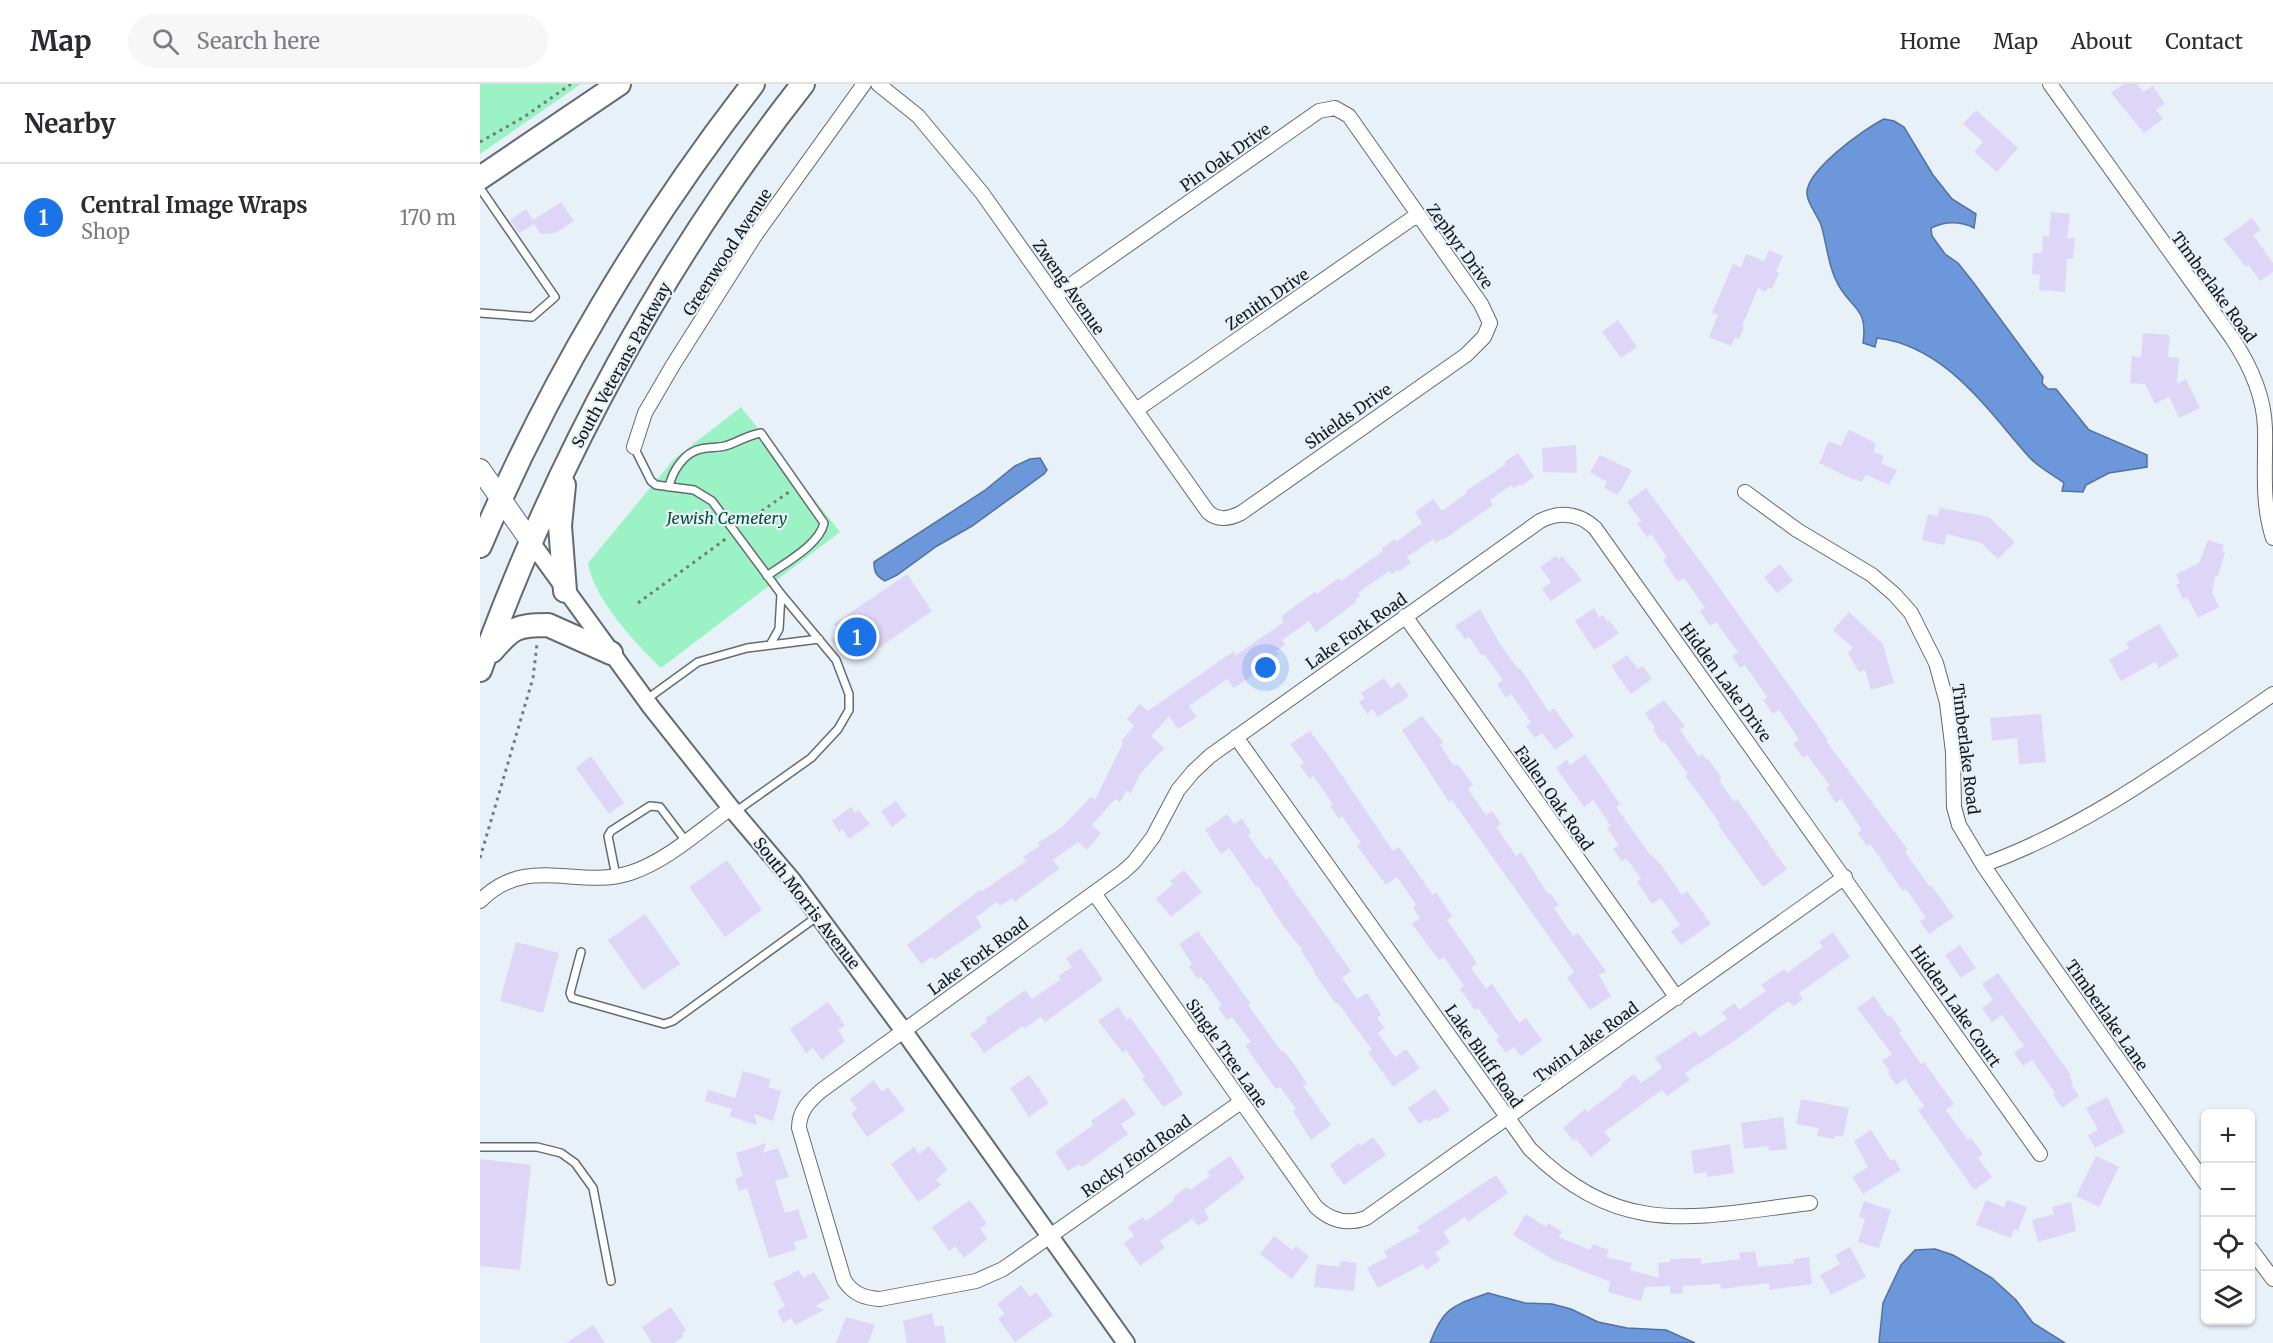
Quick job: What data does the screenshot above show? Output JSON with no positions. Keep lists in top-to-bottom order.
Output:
{
  "streets": {
    "highway": ["South Veterans Parkway"],
    "main road": ["South Morris Avenue"],
    "street": [
      "Pin Oak Drive",
      "Zephyr Drive",
      "Greenwood Avenue",
      "Zweng Avenue",
      "Timberlake Road",
      "Zenith Drive",
      "Shields Drive",
      "Lake Fork Road",
      "Hidden Lake Drive",
      "Fallen Oak Road",
      "Hidden Lake Court",
      "Timberlake Lane",
      "Twin Lake Road",
      "Single Tree Lane",
      "Lake Bluff Road",
      "Rocky Ford Road"
    ]
  },
  "crossings": [
    ["Pin Oak Drive", "Zephyr Drive"],
    ["Pin Oak Drive", "Zweng Avenue"],
    ["Zephyr Drive", "Zenith Drive"],
    ["Zephyr Drive", "Shields Drive"],
    ["Zweng Avenue", "Zenith Drive"],
    ["Zweng Avenue", "Shields Drive"],
    ["Timberlake Road", "Timberlake Lane"],
    ["South Veterans Parkway", "South Morris Avenue"],
    ["Lake Fork Road", "Hidden Lake Drive"],
    ["Lake Fork Road", "Fallen Oak Road"],
    ["Lake Fork Road", "South Morris Avenue"],
    ["Lake Fork Road", "Single Tree Lane"],
    ["Lake Fork Road", "Lake Bluff Road"],
    ["Lake Fork Road", "Rocky Ford Road"],
    ["Hidden Lake Drive", "Hidden Lake Court"],
    ["Hidden Lake Drive", "Twin Lake Road"],
    ["Fallen Oak Road", "Twin Lake Road"],
    ["South Morris Avenue", "Rocky Ford Road"],
    ["Hidden Lake Court", "Twin Lake Road"],
    ["Twin Lake Road", "Single Tree Lane"],
    ["Twin Lake Road", "Lake Bluff Road"],
    ["Single Tree Lane", "Rocky Ford Road"]
  ],
  "parks": ["Jewish Cemetery"],
  "page": {
    "header": "Map",
    "search": "Search here",
    "nav": [
      "Home",
      "Map",
      "About",
      "Contact"
    ],
    "heading": "Nearby",
    "list": [
      {
        "mark": "1",
        "name": "Central Image Wraps",
        "note": "Shop",
        "value": "170 m"
      }
    ],
    "pins": "1",
    "map_buttons": ["+", "−"]
  }
}
